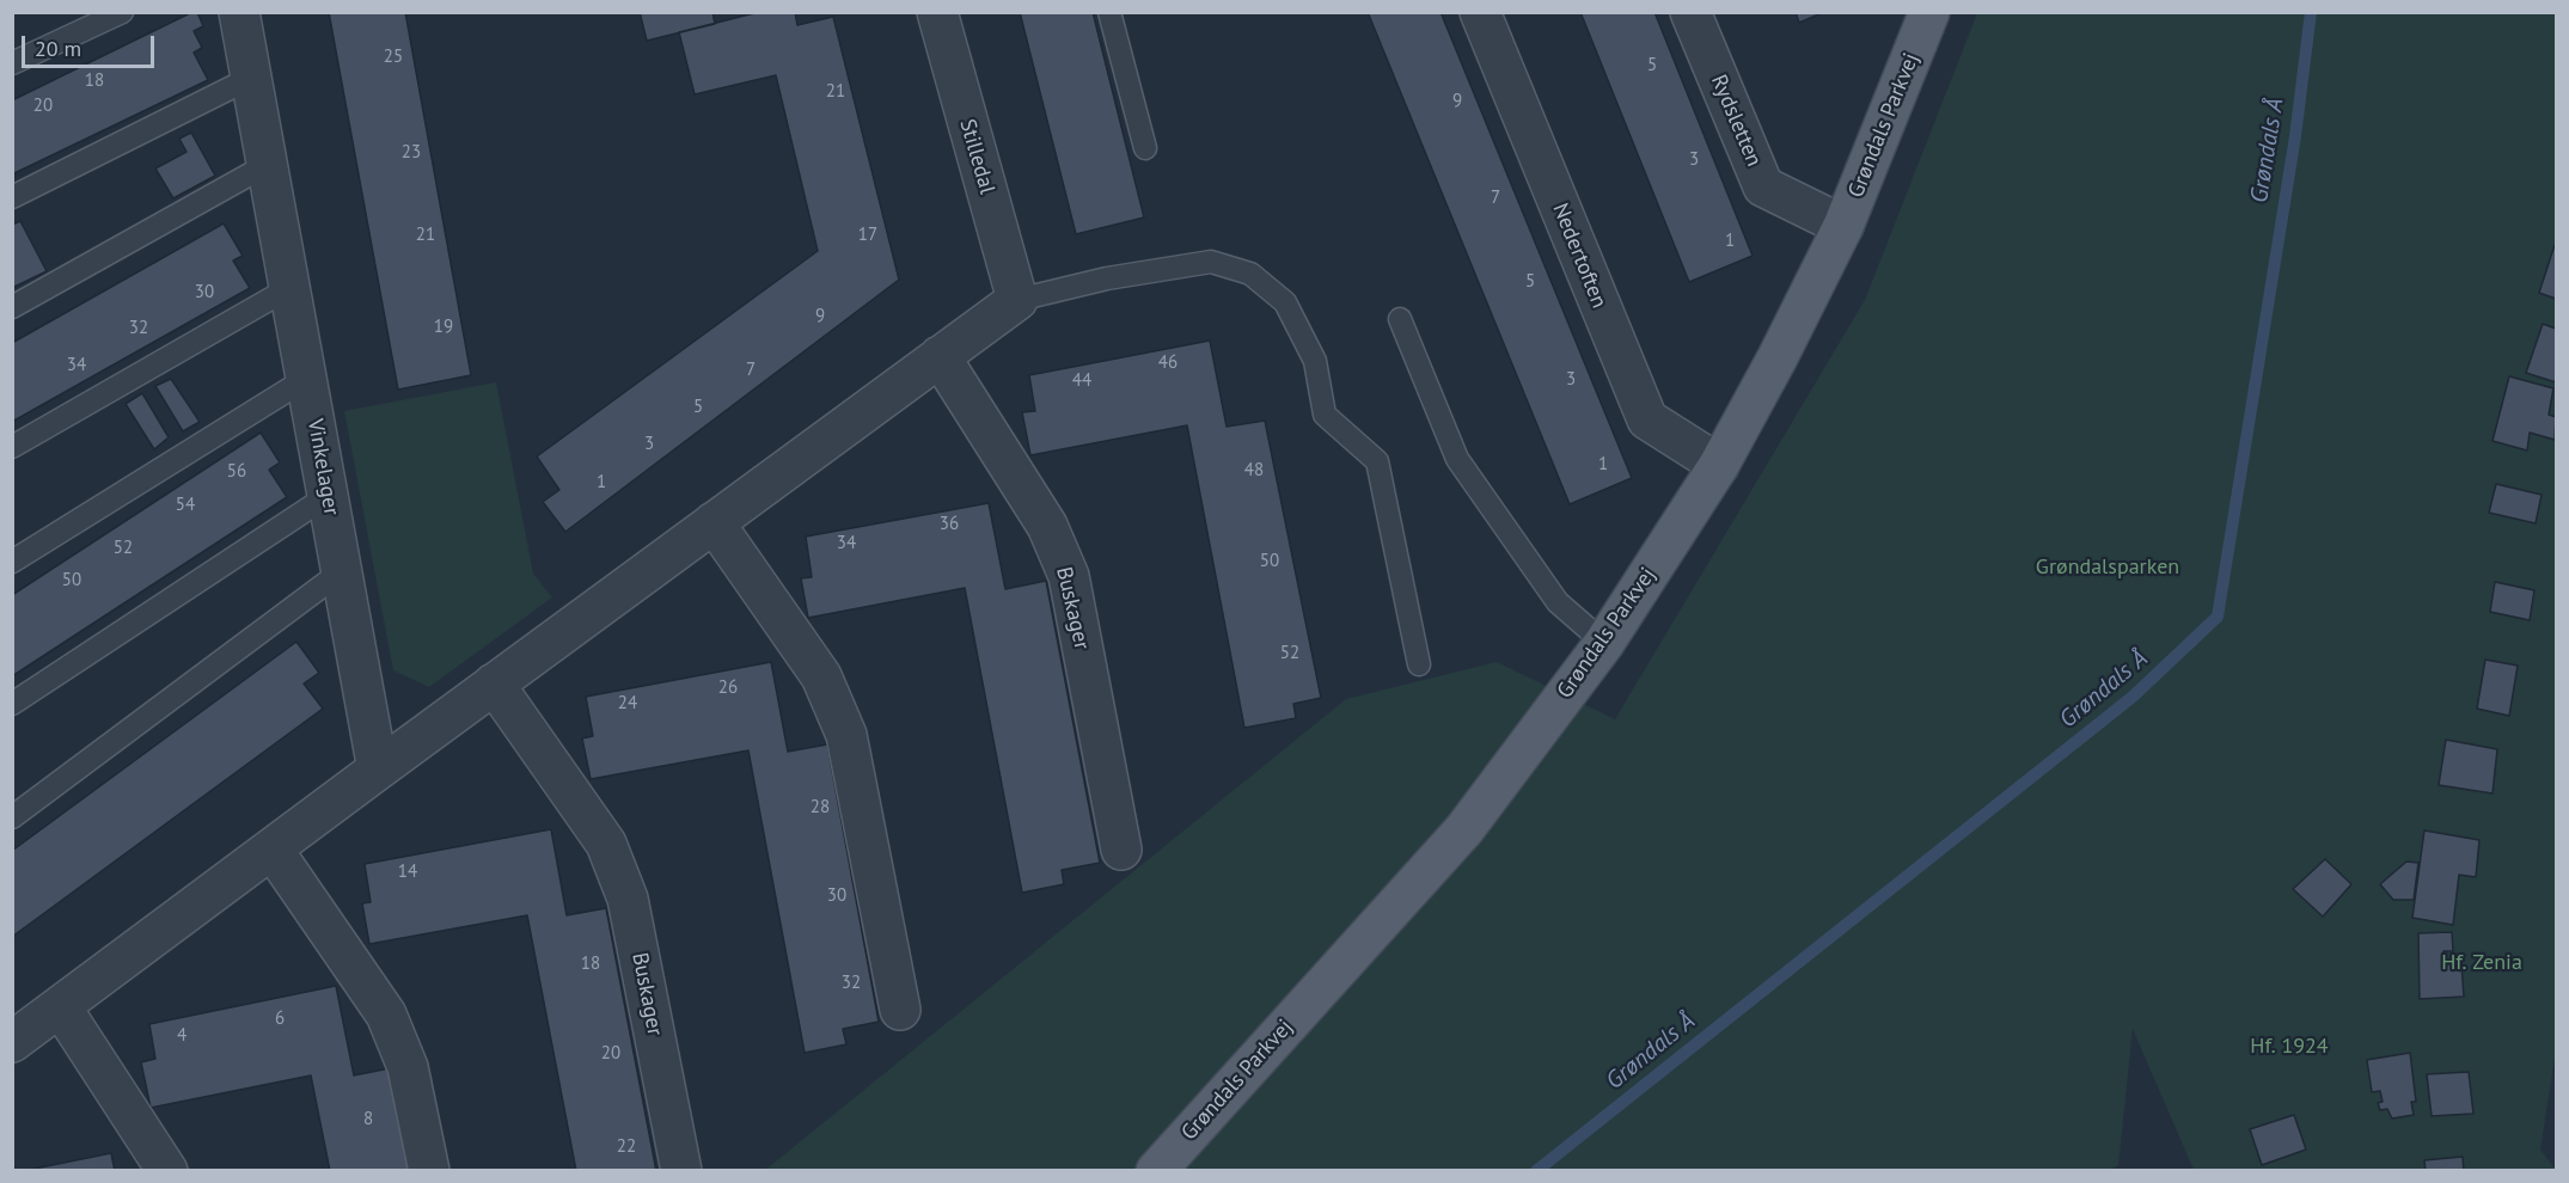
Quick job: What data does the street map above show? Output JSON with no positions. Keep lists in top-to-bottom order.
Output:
{
  "streets": {
    "main road": ["Grøndals Parkvej"],
    "street": [
      "Rydsletten",
      "Stilledal",
      "Nedertoften",
      "Vinkelager",
      "Buskager"
    ]
  },
  "crossings": [
    ["Rydsletten", "Grøndals Parkvej"],
    ["Grøndals Parkvej", "Nedertoften"]
  ],
  "water": ["Grøndals Å"],
  "parks": ["Grøndalsparken", "Hf. Zenia", "Hf. 1924"],
  "house_numbers": [
    "25",
    "5",
    "18",
    "21",
    "9",
    "20",
    "23",
    "3",
    "7",
    "21",
    "17",
    "1",
    "5",
    "30",
    "9",
    "19",
    "32",
    "46",
    "34",
    "7",
    "3",
    "44",
    "5",
    "3",
    "1",
    "48",
    "56",
    "1",
    "54",
    "36",
    "34",
    "52",
    "50",
    "50",
    "52",
    "26",
    "24",
    "28",
    "14",
    "30",
    "18",
    "32",
    "6",
    "4",
    "20",
    "8",
    "22"
  ],
  "scale_bar": "20 m"
}
